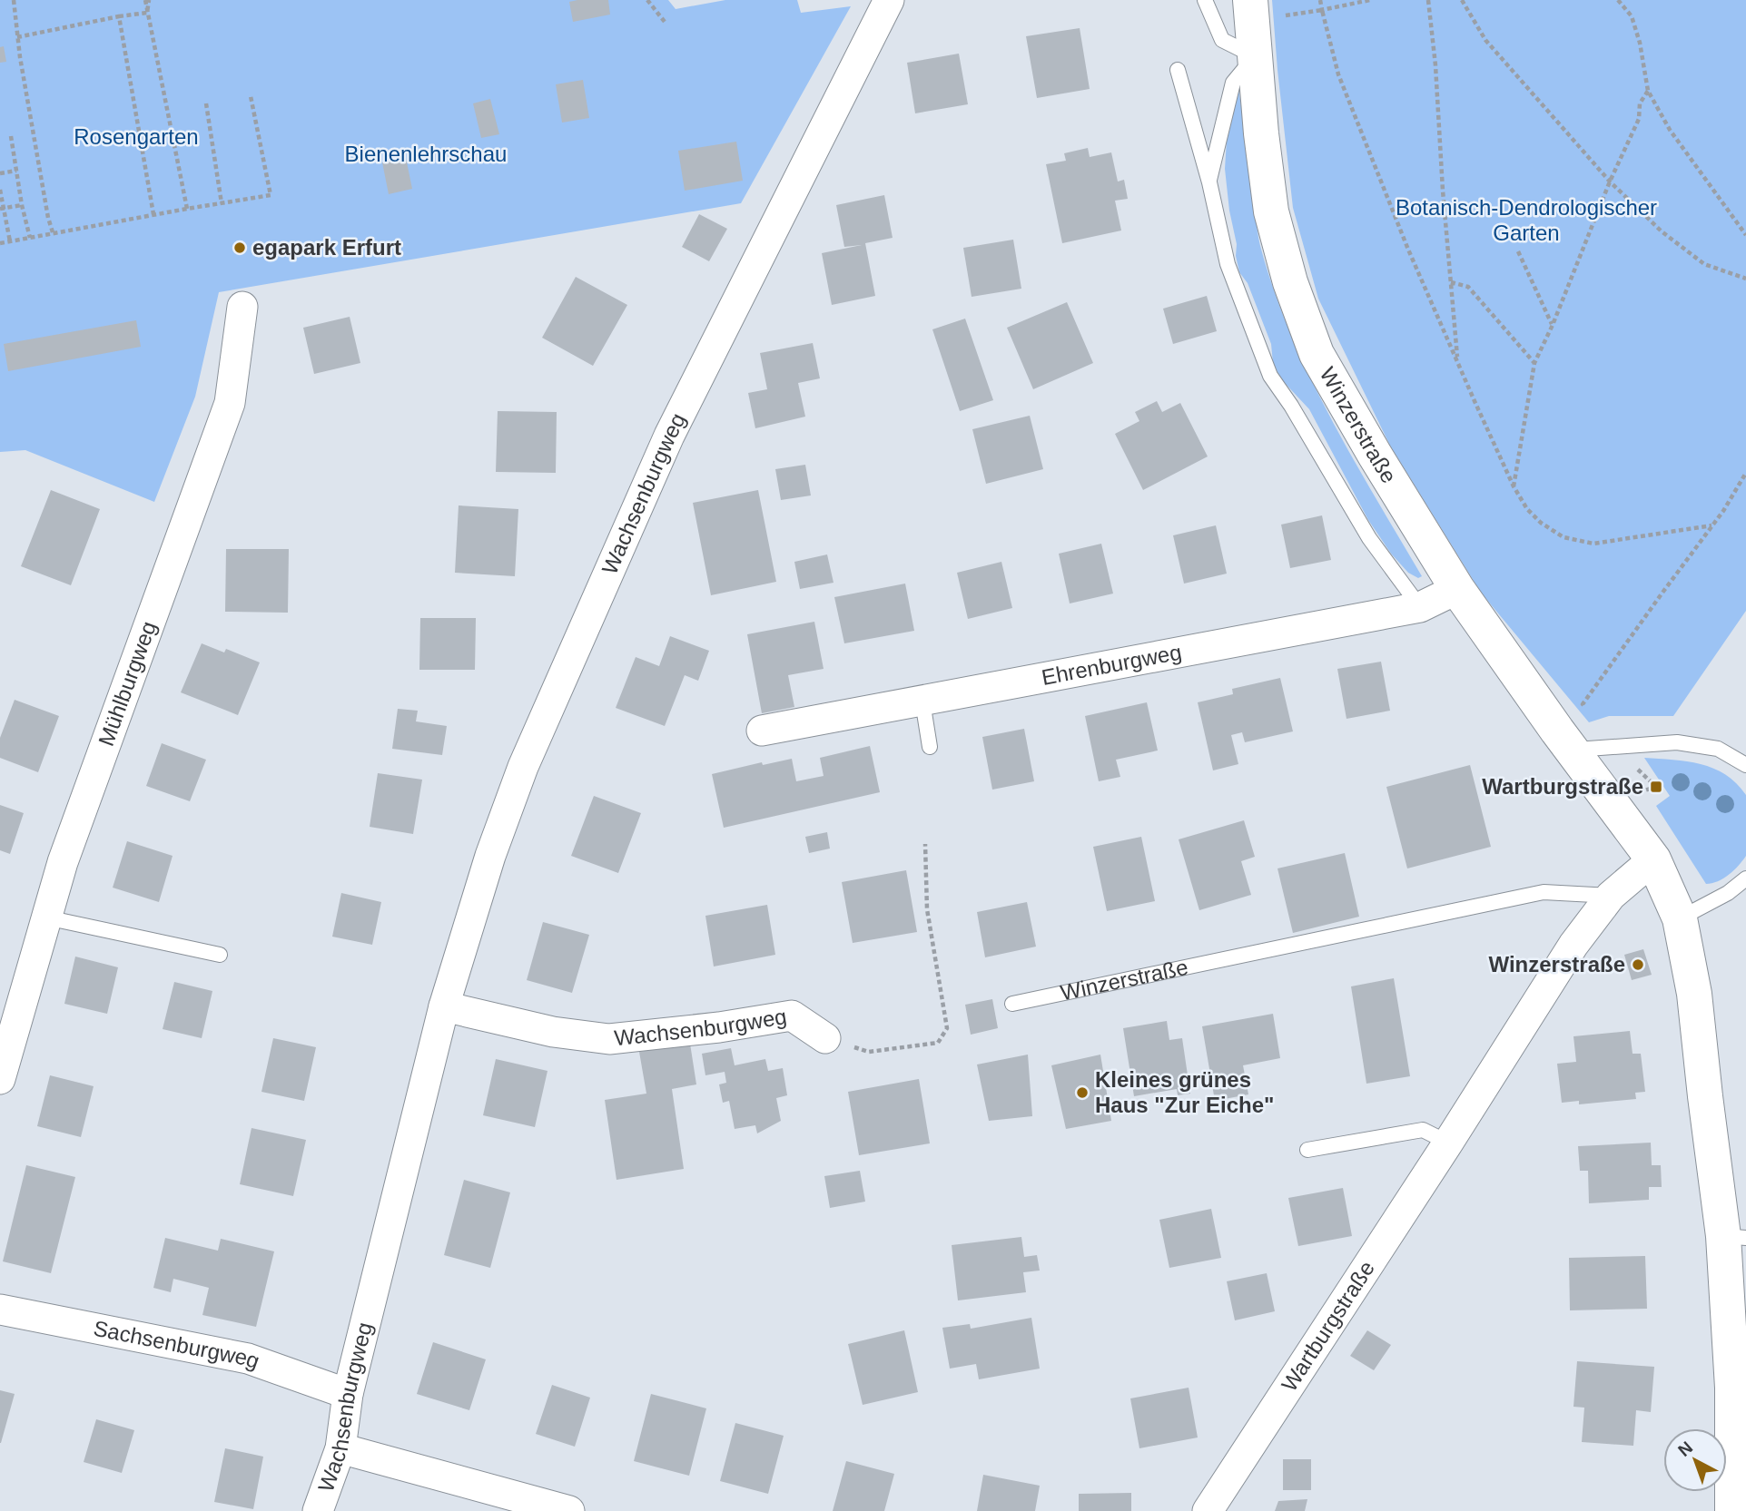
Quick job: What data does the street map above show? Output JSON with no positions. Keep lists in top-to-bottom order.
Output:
{
  "streets": {
    "street": [
      "Winzerstraße",
      "Wachsenburgweg",
      "Ehrenburgweg",
      "Mühlburgweg",
      "Wartburgstraße",
      "Sachsenburgweg"
    ]
  },
  "crossings": [
    ["Winzerstraße", "Ehrenburgweg"],
    ["Winzerstraße", "Wartburgstraße"],
    ["Wachsenburgweg", "Sachsenburgweg"]
  ],
  "parks": ["Rosengarten", "Bienenlehrschau", "Botanisch-Dendrologischer Garten"],
  "places": {
    "other": ["egapark Erfurt", "Winzerstraße", "Kleines grünes Haus \"Zur Eiche\""],
    "transit": ["Wartburgstraße"]
  },
  "north": "top left"
}
